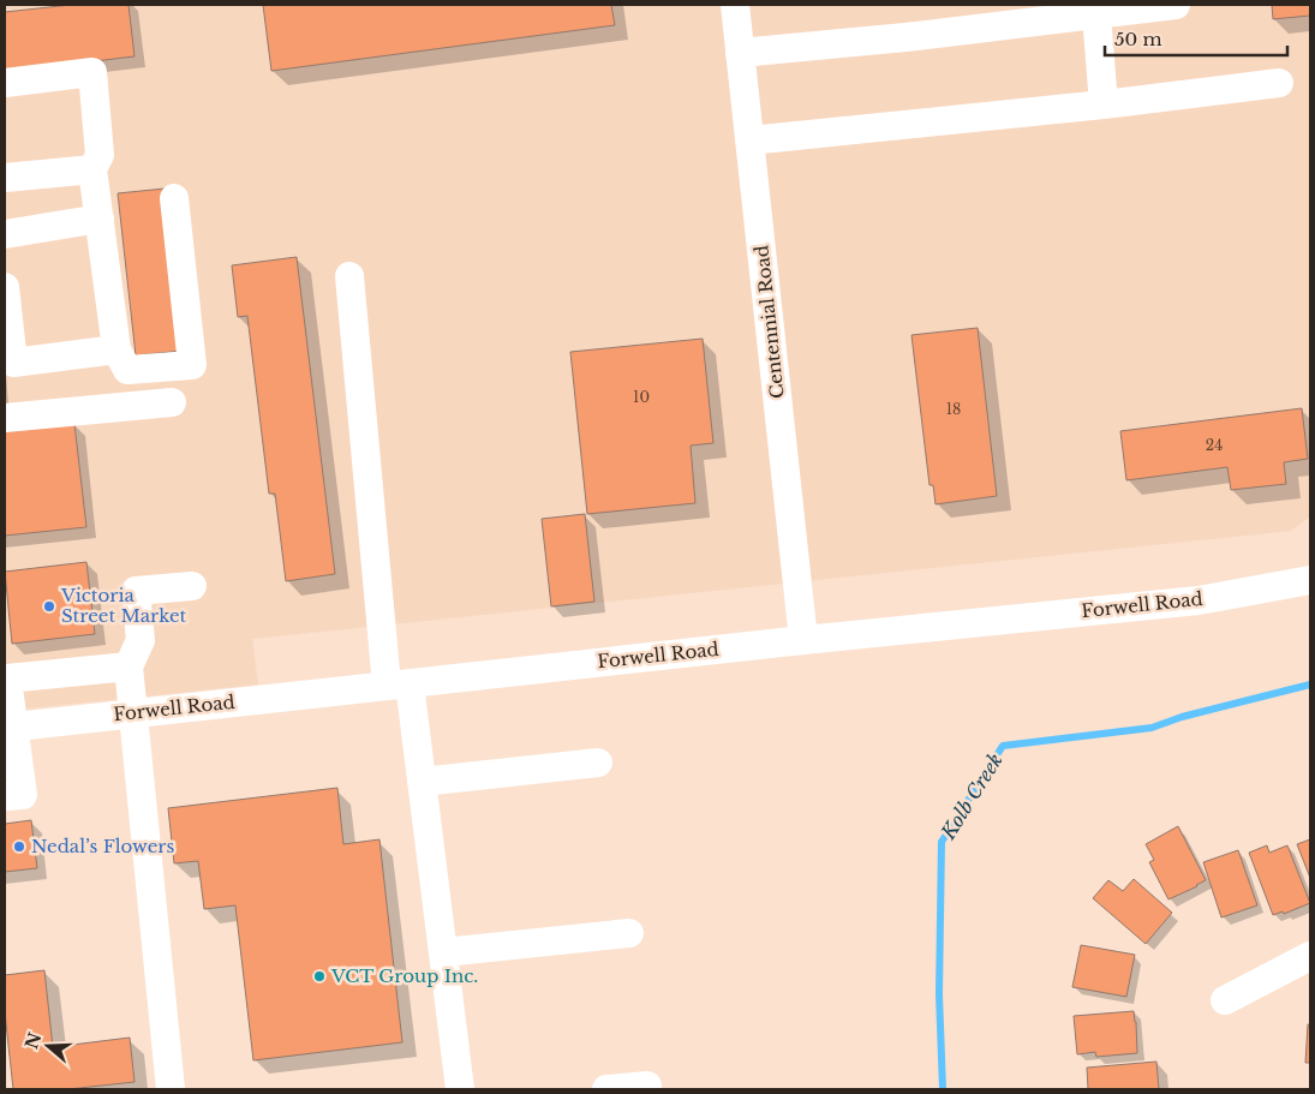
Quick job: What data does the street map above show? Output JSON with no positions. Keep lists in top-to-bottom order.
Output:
{
  "streets": {
    "street": ["Centennial Road", "Forwell Road"]
  },
  "crossings": [
    ["Centennial Road", "Forwell Road"]
  ],
  "water": ["Kolb Creek"],
  "places": ["Victoria Street Market", "Nedal’s Flowers", "VCT Group Inc."],
  "house_numbers": ["10", "18", "24"],
  "scale_bar": "50 m",
  "north": "left"
}
